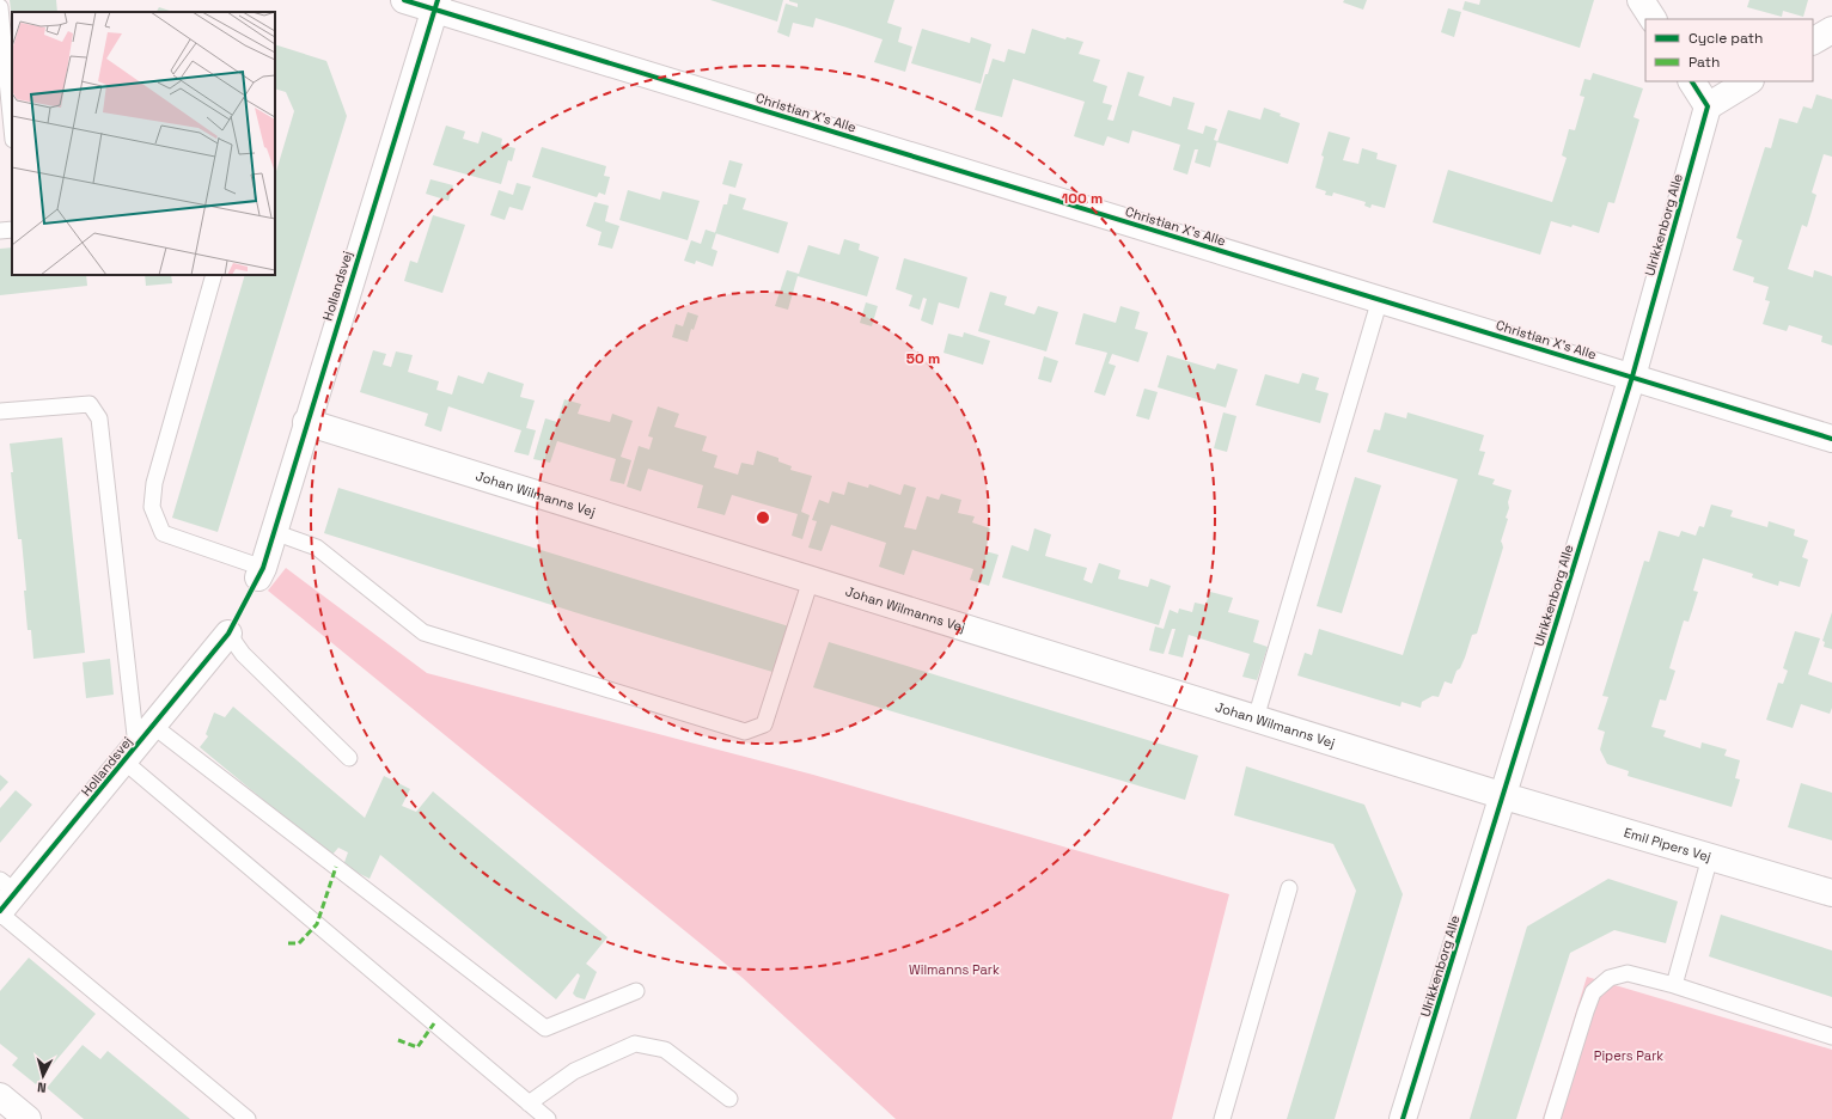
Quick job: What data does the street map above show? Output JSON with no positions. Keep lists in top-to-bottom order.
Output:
{
  "streets": {
    "street": [
      "Christian X's Alle",
      "Ulrikkenborg Alle",
      "Hollandsvej",
      "Johan Wilmanns Vej",
      "Emil Pipers Vej"
    ]
  },
  "crossings": [
    ["Christian X's Alle", "Ulrikkenborg Alle"],
    ["Christian X's Alle", "Hollandsvej"],
    ["Ulrikkenborg Alle", "Johan Wilmanns Vej"],
    ["Ulrikkenborg Alle", "Emil Pipers Vej"],
    ["Hollandsvej", "Johan Wilmanns Vej"],
    ["Johan Wilmanns Vej", "Emil Pipers Vej"]
  ],
  "parks": ["Wilmanns Park", "Pipers Park"],
  "legend": ["Cycle path", "Path"],
  "north": "bottom",
  "rings": ["100 m", "50 m"]
}
